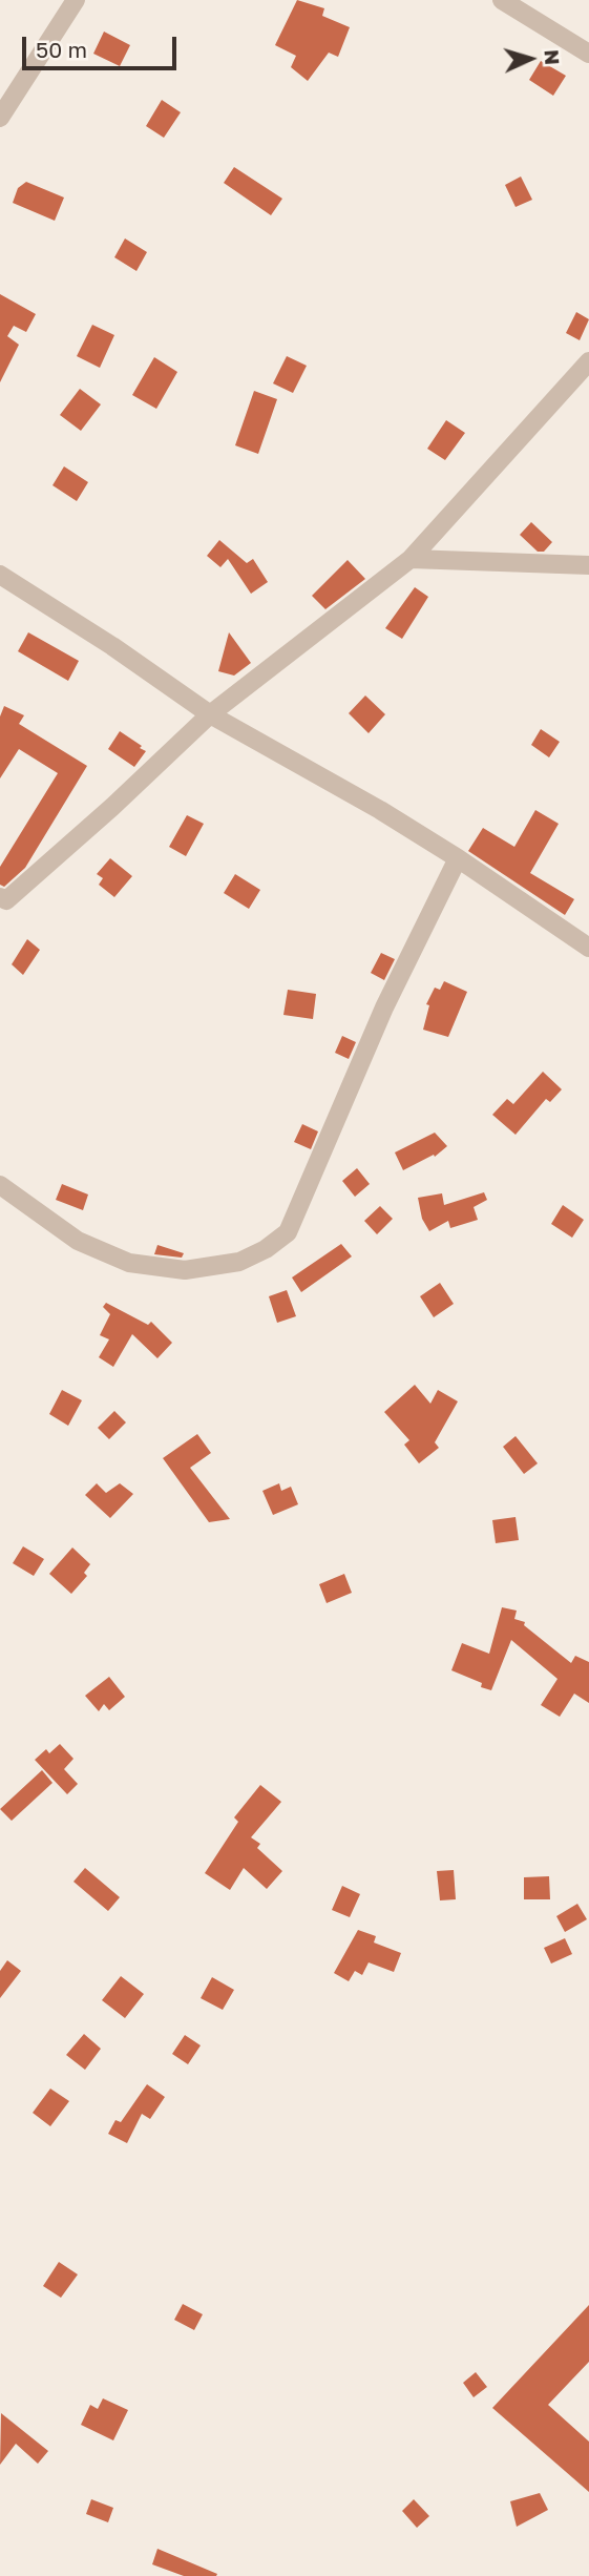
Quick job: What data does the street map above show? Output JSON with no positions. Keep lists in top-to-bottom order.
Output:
{
  "scale_bar": "50 m",
  "north": "right"
}
